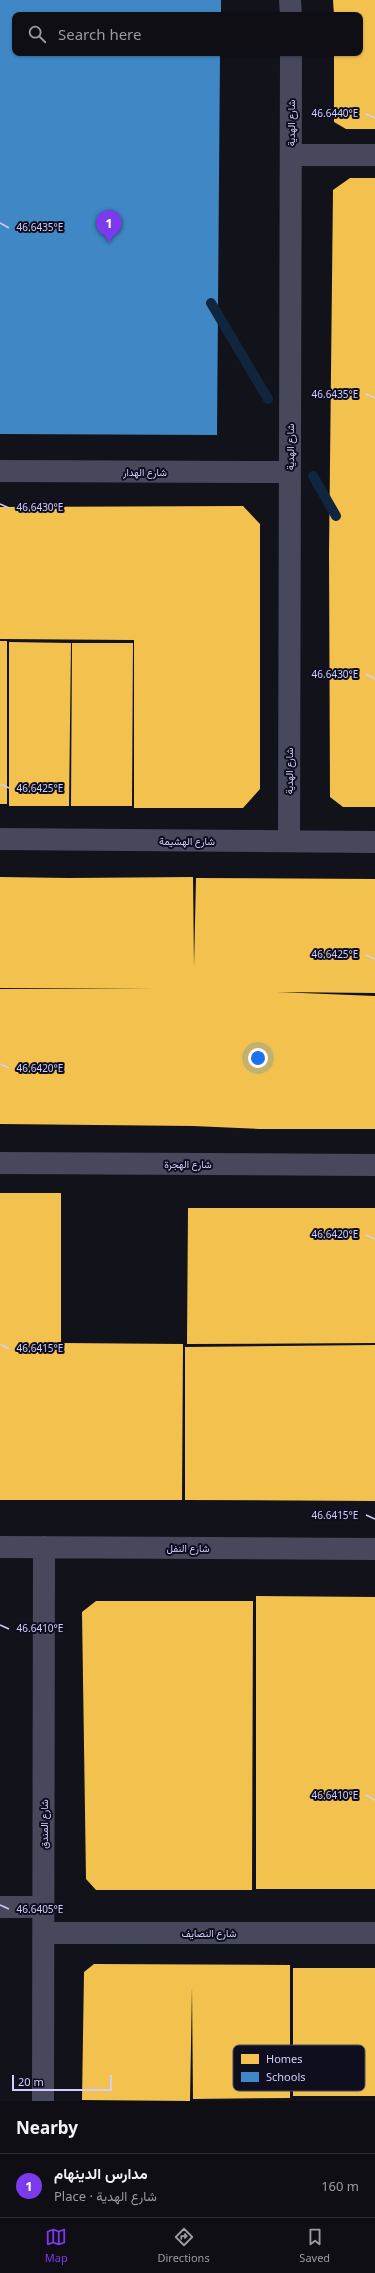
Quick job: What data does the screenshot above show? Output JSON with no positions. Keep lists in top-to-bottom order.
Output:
{
  "streets": {
    "street": [
      "شارع الهدية",
      "شارع الهدار",
      "شارع الهشيمة",
      "شارع الهجرة",
      "شارع النفل",
      "شارع المندق",
      "شارع النصايف"
    ]
  },
  "crossings": [
    ["شارع الهدية", "شارع الهدار"],
    ["شارع الهدية", "شارع الهشيمة"],
    ["شارع النفل", "شارع المندق"],
    ["شارع المندق", "شارع النصايف"]
  ],
  "legend": ["Homes", "Schools"],
  "scale_bar": "20 m",
  "page": {
    "search": "Search here",
    "pins": "1",
    "scale": "20 m",
    "heading": "Nearby",
    "list": [
      {
        "mark": "1",
        "name": "مدارس الدينهام",
        "note": "Place · شارع الهدية",
        "value": "160 m"
      }
    ],
    "nav": ["Map", "Directions", "Saved"]
  },
  "coordinates": [
    "46.6440°E",
    "46.6435°E",
    "46.6430°E",
    "46.6425°E",
    "46.6420°E",
    "46.6415°E",
    "46.6410°E",
    "46.6405°E"
  ]
}
